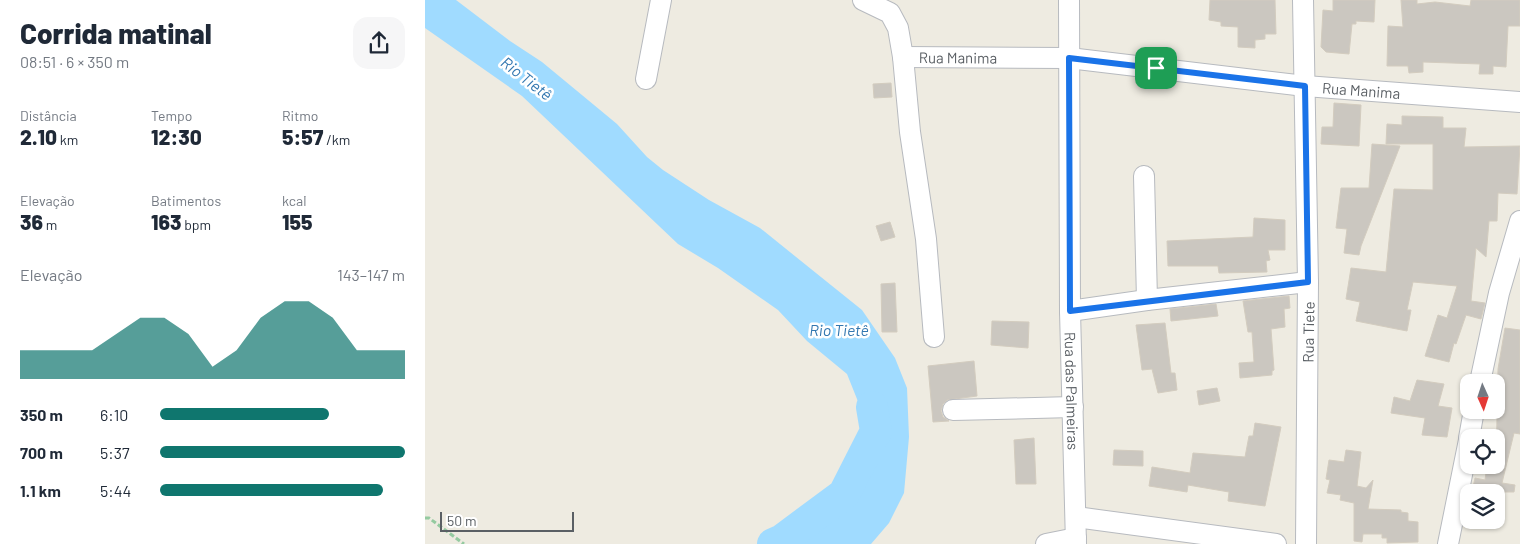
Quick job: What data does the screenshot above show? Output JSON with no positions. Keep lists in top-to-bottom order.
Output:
{
  "streets": {
    "street": ["Rua Manima", "Rua Tiete", "Rua das Palmeiras"]
  },
  "crossings": [
    ["Rua Manima", "Rua Tiete"],
    ["Rua Manima", "Rua das Palmeiras"]
  ],
  "water": ["Rio Tietê"],
  "scale_bar": "50 m",
  "north": "bottom",
  "page": {
    "heading": ["Corrida matinal", "08:51 · 6 × 350 m"],
    "stats": [
      ["Distância", "2.10 km"],
      ["Tempo", "12:30"],
      ["Ritmo", "5:57 /km"],
      ["Elevação", "36 m"],
      ["Batimentos", "163 bpm"],
      ["kcal", "155"]
    ],
    "chart": ["Elevação", "143–147 m"],
    "list": [
      {
        "name": "350 m",
        "note": "6:10"
      },
      {
        "name": "700 m",
        "note": "5:37"
      },
      {
        "name": "1.1 km",
        "note": "5:44"
      }
    ],
    "scale": "50 m"
  }
}
